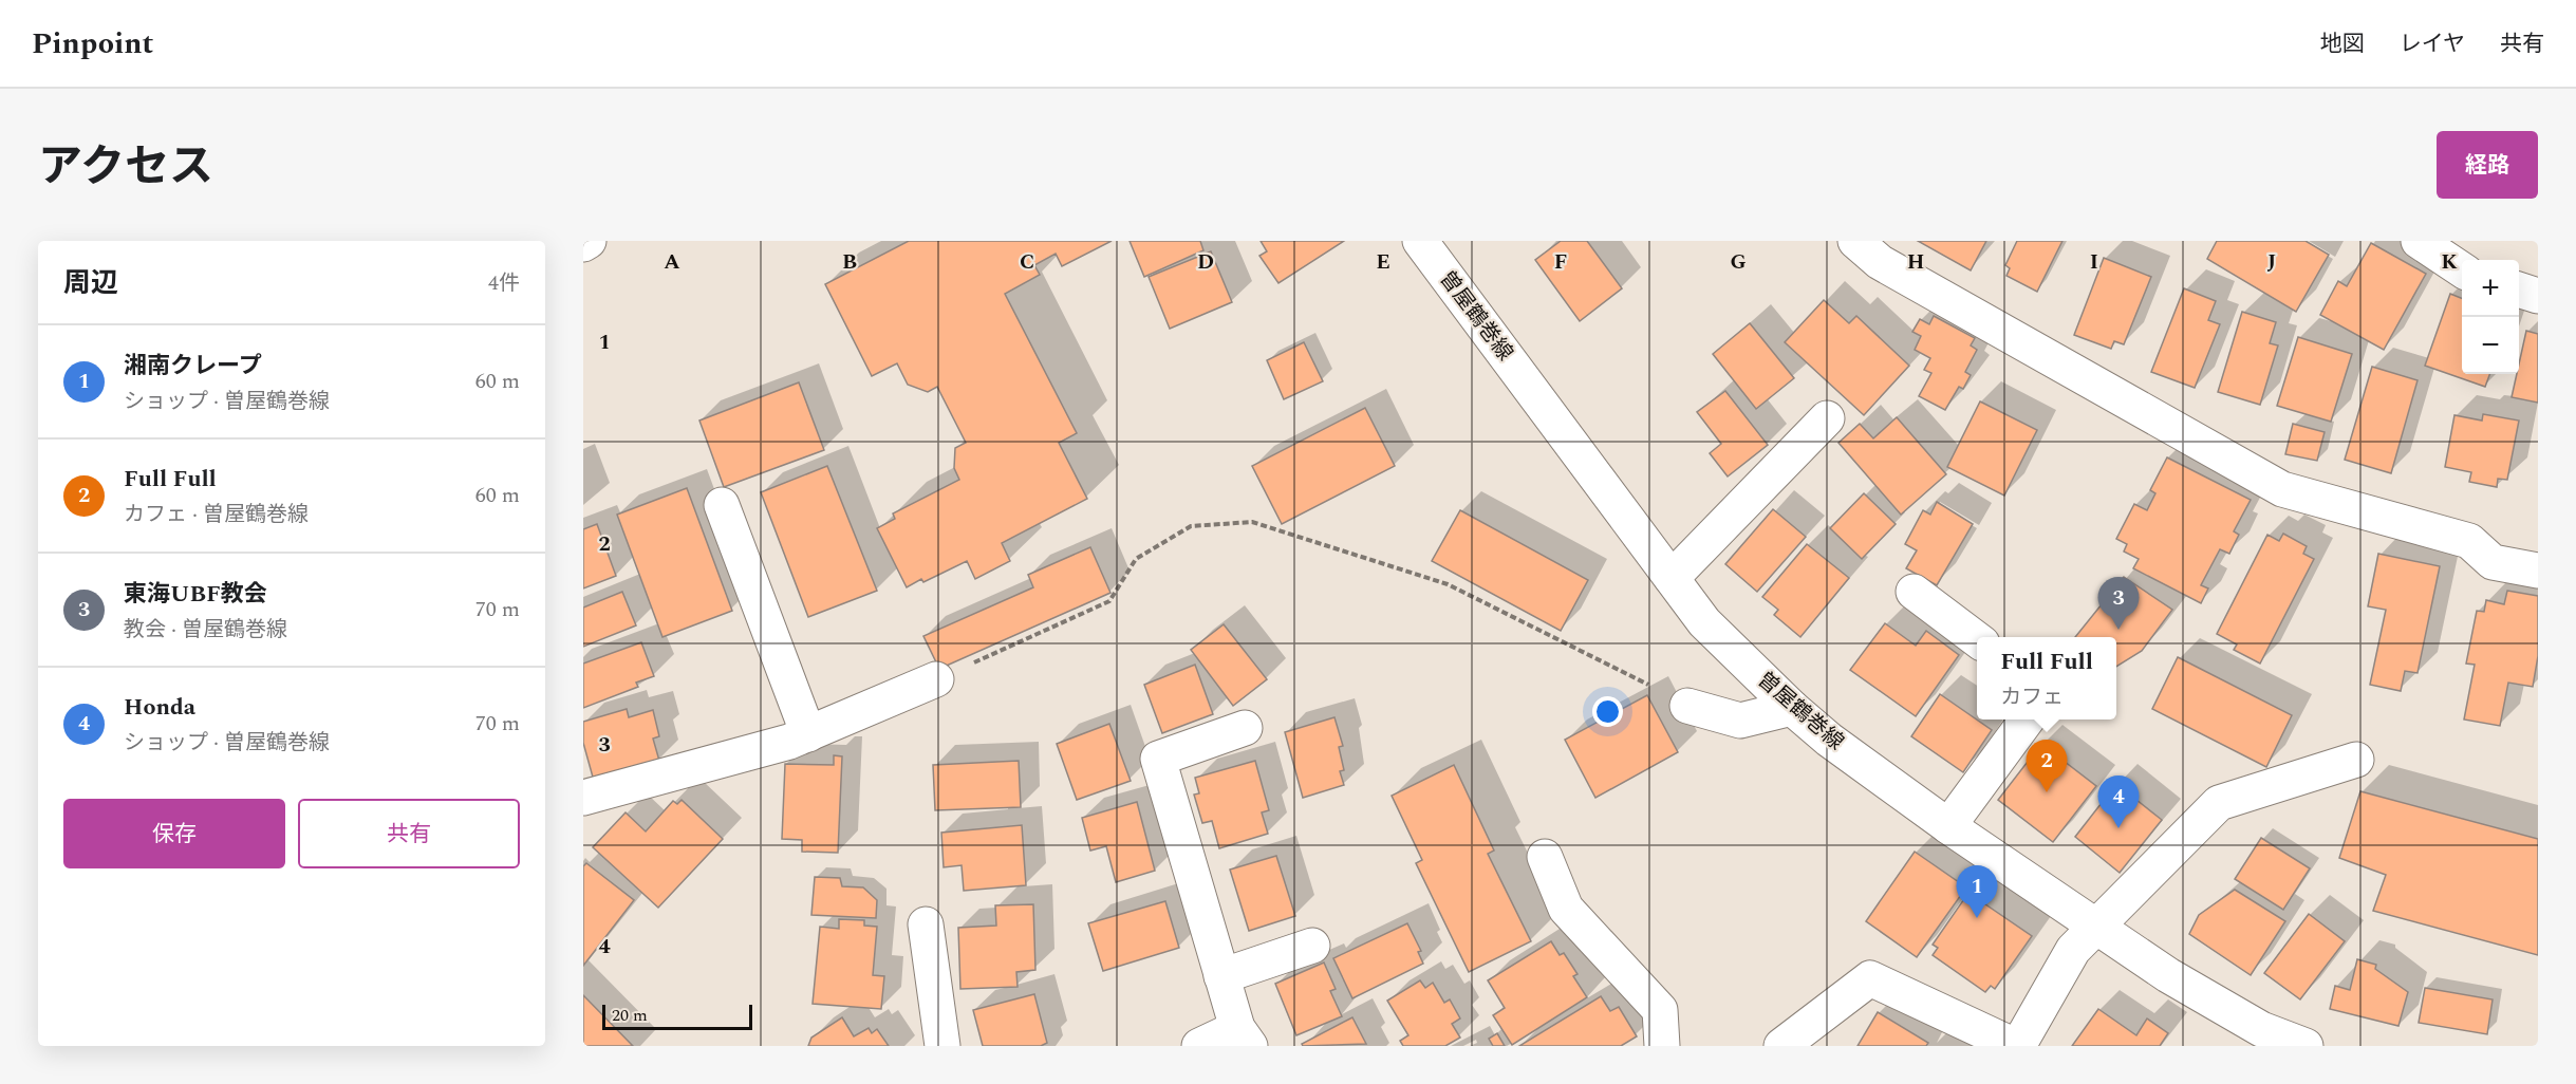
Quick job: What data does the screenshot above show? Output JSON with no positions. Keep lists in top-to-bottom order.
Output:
{
  "streets": {
    "street": ["曽屋鶴巻線"]
  },
  "scale_bar": "20 m",
  "page": {
    "header": "Pinpoint",
    "nav": ["地図", "レイヤ", "共有"],
    "title": "アクセス",
    "buttons": [
      "経路",
      ["保存", "共有"]
    ],
    "heading": ["周辺", "4件"],
    "map_buttons": ["+", "−"],
    "list": [
      {
        "mark": "1",
        "name": "湘南クレープ",
        "note": "ショップ · 曽屋鶴巻線",
        "value": "60 m"
      },
      {
        "mark": "2",
        "name": "Full Full",
        "note": "カフェ · 曽屋鶴巻線",
        "value": "60 m"
      },
      {
        "mark": "3",
        "name": "東海UBF教会",
        "note": "教会 · 曽屋鶴巻線",
        "value": "70 m"
      },
      {
        "mark": "4",
        "name": "Honda",
        "note": "ショップ · 曽屋鶴巻線",
        "value": "70 m"
      }
    ],
    "pins": [
      "3",
      "2",
      "4",
      "1"
    ],
    "popup": ["Full Full", "カフェ"],
    "scale": "20 m"
  },
  "grid": {
    "columns": [
      "A",
      "B",
      "C",
      "D",
      "E",
      "F",
      "G",
      "H",
      "I",
      "J",
      "K"
    ],
    "rows": [
      "1",
      "2",
      "3",
      "4"
    ]
  }
}
